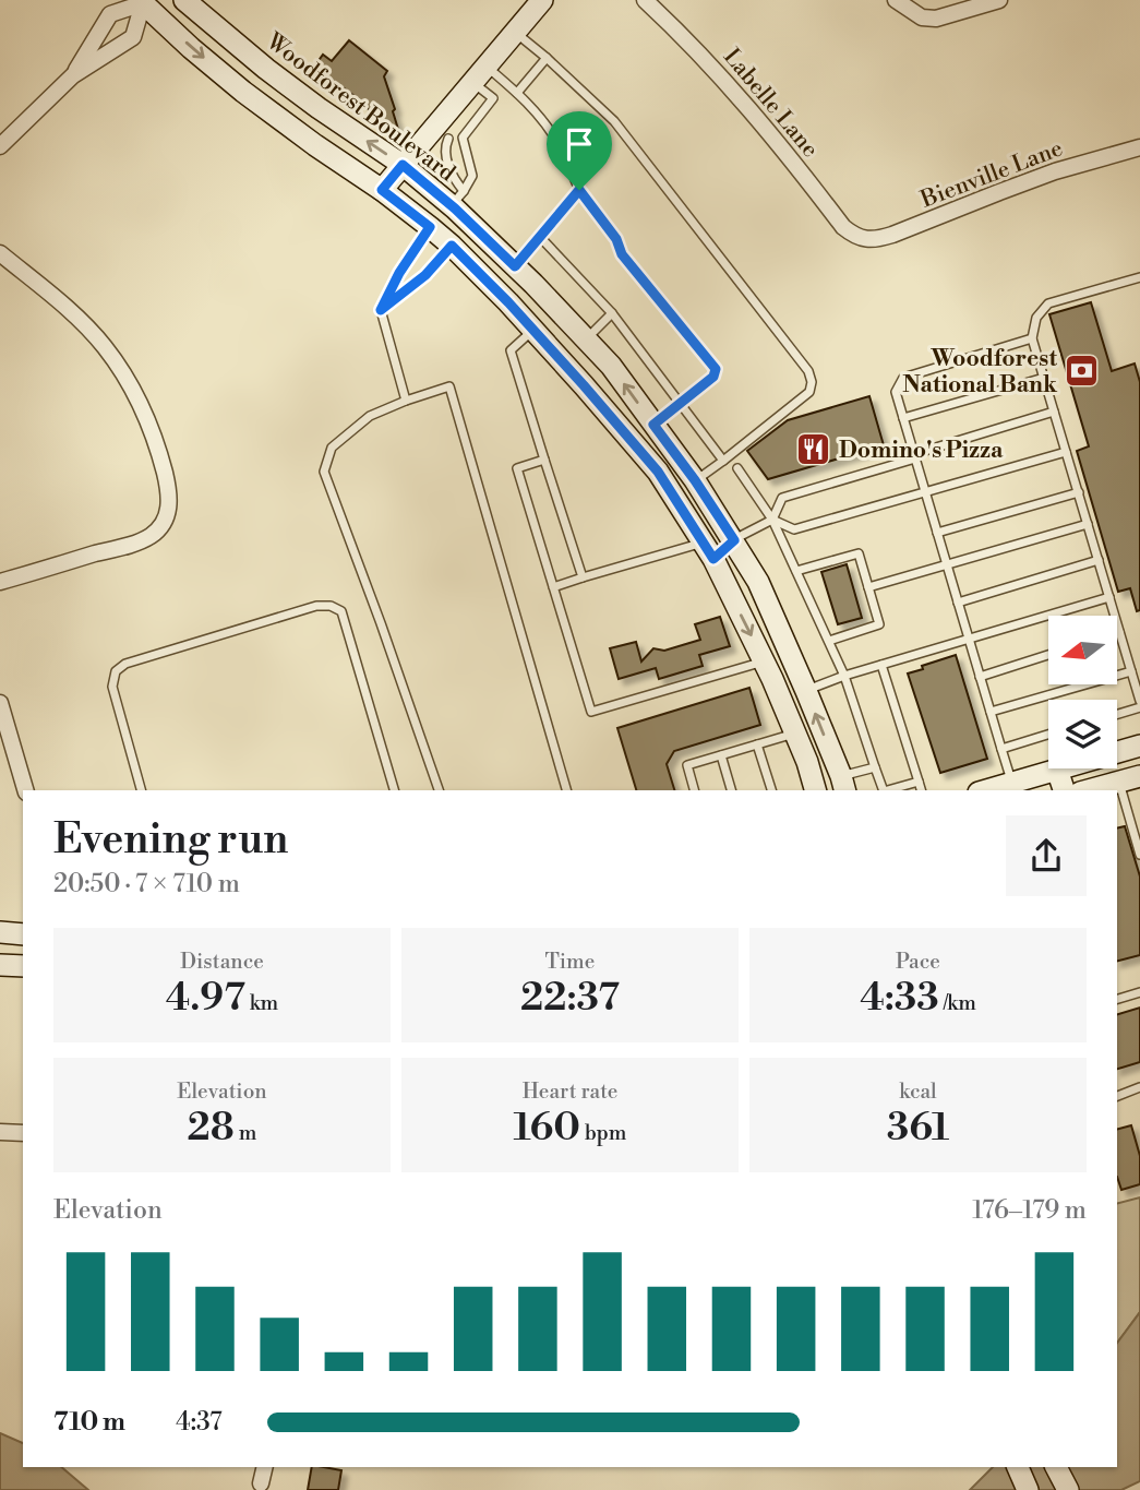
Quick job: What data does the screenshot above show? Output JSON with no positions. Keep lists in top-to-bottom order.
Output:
{
  "streets": {
    "main road": ["Woodforest Boulevard"],
    "street": ["Labelle Lane", "Bienville Lane"]
  },
  "crossings": [
    ["Labelle Lane", "Bienville Lane"]
  ],
  "places": {
    "bank": ["Woodforest National Bank"],
    "restaurant": ["Domino's Pizza"]
  },
  "north": "left",
  "page": {
    "heading": ["Evening run", "20:50 · 7 × 710 m"],
    "stats": [
      ["Distance", "4.97 km"],
      ["Time", "22:37"],
      ["Pace", "4:33 /km"],
      ["Elevation", "28 m"],
      ["Heart rate", "160 bpm"],
      ["kcal", "361"]
    ],
    "chart": ["Elevation", "176–179 m"],
    "list": [
      {
        "name": "710 m",
        "note": "4:37"
      }
    ]
  }
}
